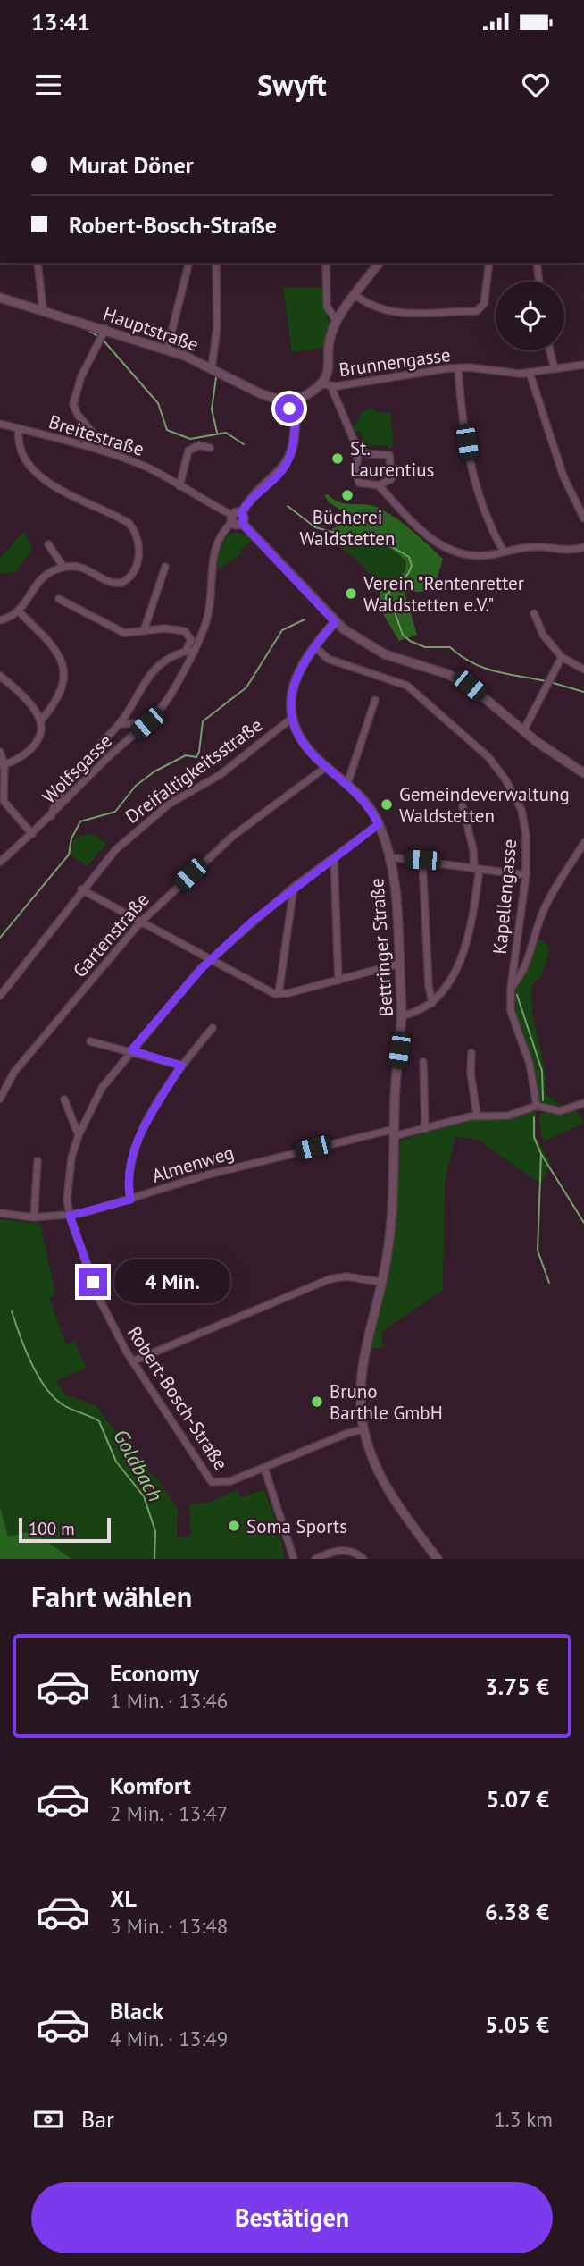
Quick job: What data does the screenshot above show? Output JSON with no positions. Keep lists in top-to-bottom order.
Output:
{
  "streets": {
    "street": [
      "Hauptstraße",
      "Brunnengasse",
      "Breitestraße",
      "Wolfsgasse",
      "Dreifaltigkeitsstraße",
      "Kapellengasse",
      "Gartenstraße",
      "Bettringer Straße",
      "Almenweg",
      "Robert-Bosch-Straße"
    ]
  },
  "crossings": [
    ["Breitestraße", "Wolfsgasse"],
    ["Dreifaltigkeitsstraße", "Bettringer Straße"],
    ["Kapellengasse", "Almenweg"],
    ["Gartenstraße", "Bettringer Straße"],
    ["Bettringer Straße", "Almenweg"],
    ["Bettringer Straße", "Robert-Bosch-Straße"],
    ["Almenweg", "Robert-Bosch-Straße"]
  ],
  "water": ["Goldbach"],
  "places": [
    "St. Laurentius",
    "Bücherei Waldstetten",
    "Verein \"Rentenretter Waldstetten e.V.\"",
    "Gemeindeverwaltung Waldstetten",
    "Bruno Barthle GmbH",
    "Soma Sports"
  ],
  "scale_bar": "100 m",
  "page": {
    "status": "13:41",
    "header": "Swyft",
    "banner": ["Murat Döner", "Robert-Bosch-Straße"],
    "bubble": "4 Min.",
    "scale": "100 m",
    "heading": "Fahrt wählen",
    "list": [
      {
        "name": "Economy",
        "note": "1 Min. · 13:46",
        "value": "3.75 €"
      },
      {
        "name": "Komfort",
        "note": "2 Min. · 13:47",
        "value": "5.07 €"
      },
      {
        "name": "XL",
        "note": "3 Min. · 13:48",
        "value": "6.38 €"
      },
      {
        "name": "Black",
        "note": "4 Min. · 13:49",
        "value": "5.05 €"
      }
    ],
    "pay": ["Bar", "1.3 km"],
    "buttons": "Bestätigen"
  }
}
